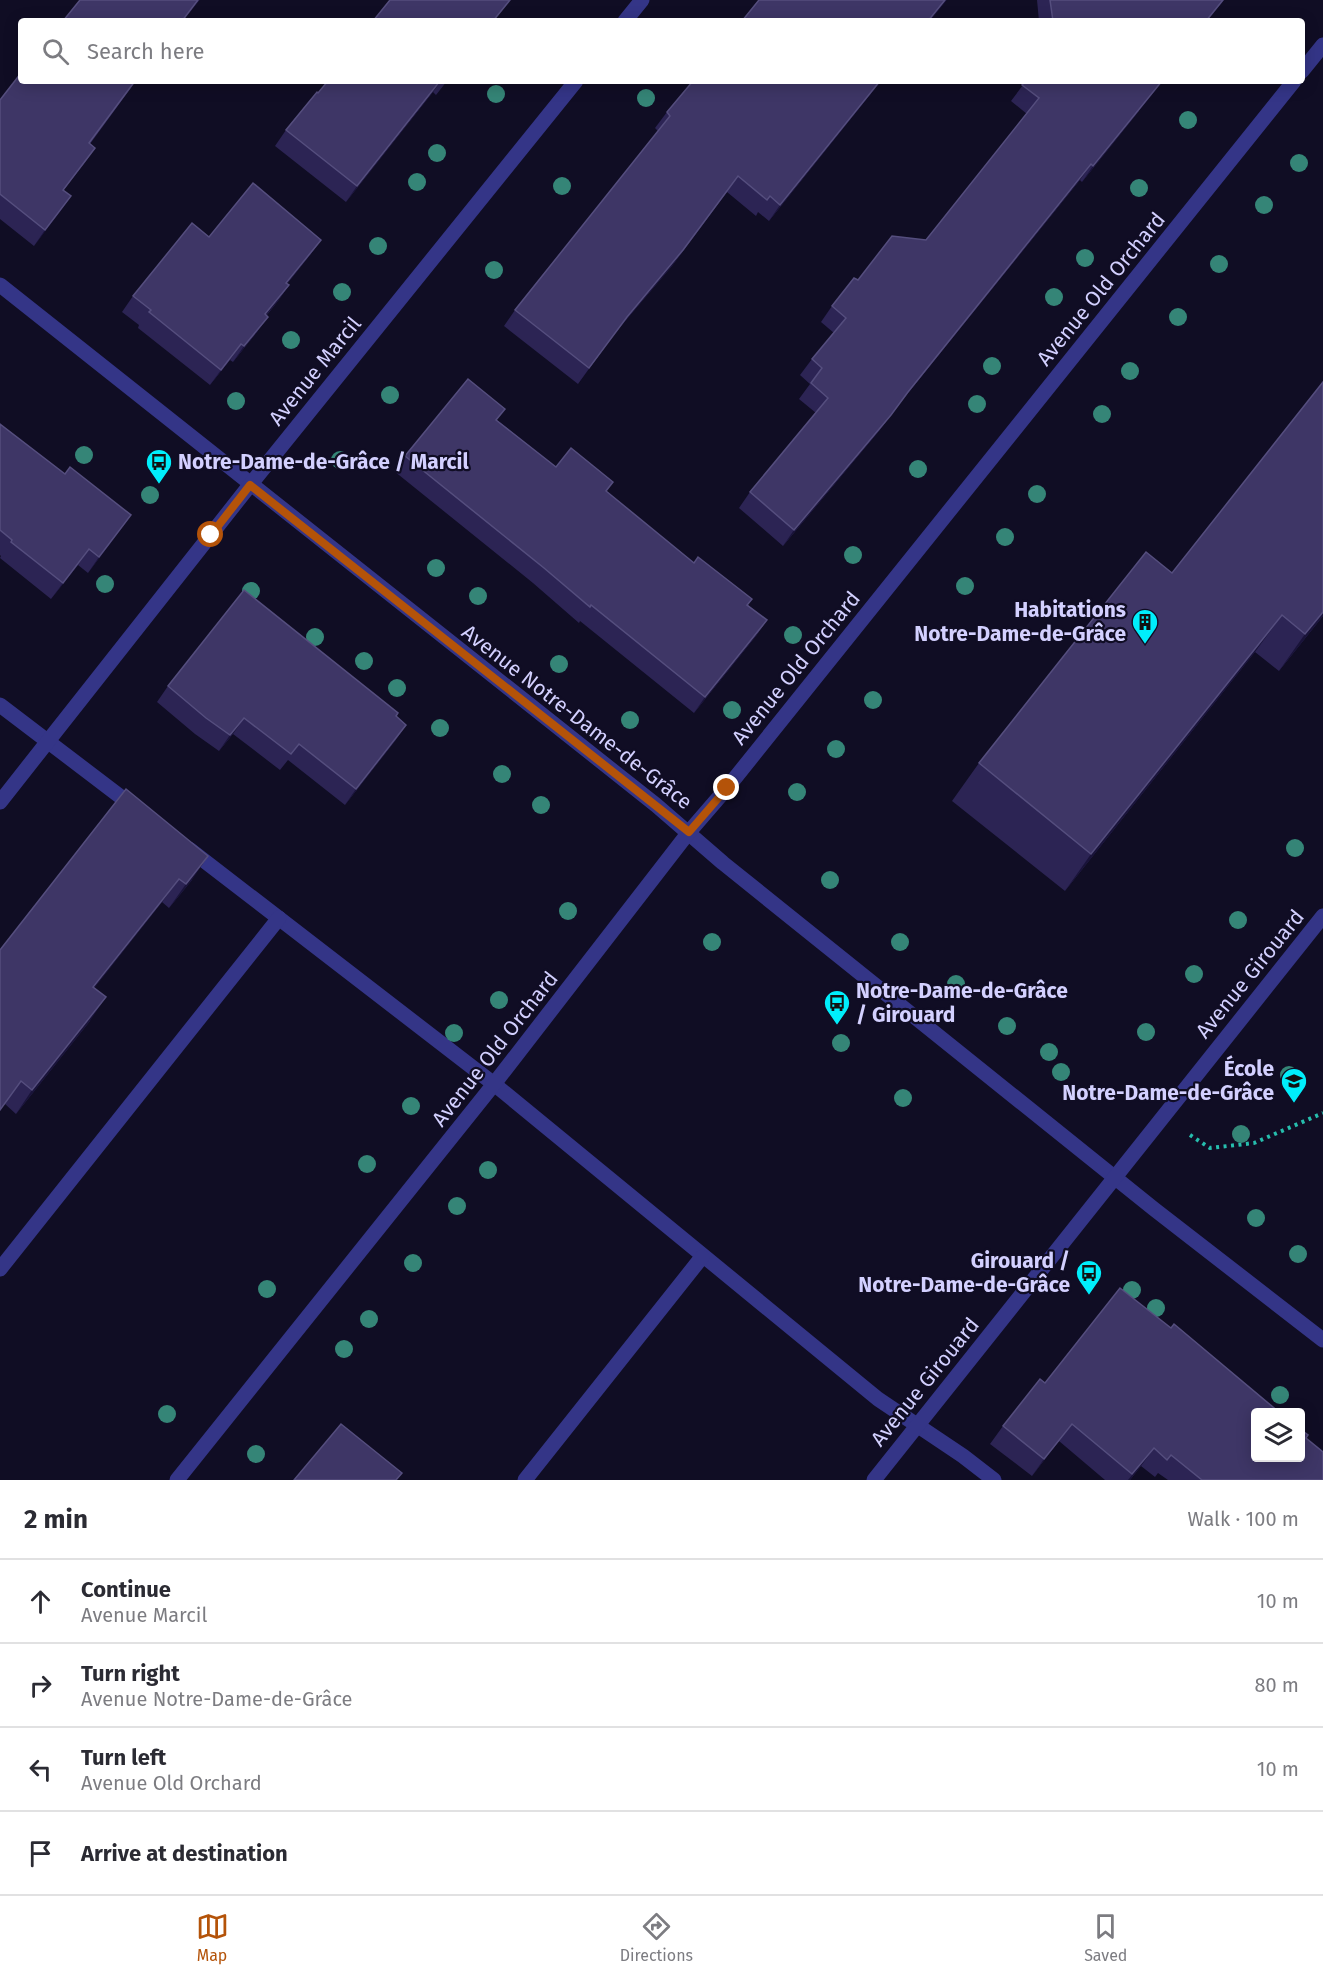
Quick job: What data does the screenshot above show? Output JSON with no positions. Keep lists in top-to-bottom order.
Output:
{
  "streets": {
    "street": [
      "Avenue Old Orchard",
      "Avenue Marcil",
      "Avenue Notre-Dame-de-Grâce",
      "Avenue Girouard"
    ]
  },
  "crossings": [
    ["Avenue Old Orchard", "Avenue Notre-Dame-de-Grâce"],
    ["Avenue Marcil", "Avenue Notre-Dame-de-Grâce"],
    ["Avenue Notre-Dame-de-Grâce", "Avenue Girouard"]
  ],
  "places": {
    "bus stop": ["Notre-Dame-de-Grâce / Marcil", "Notre-Dame-de-Grâce / Girouard", "Girouard / Notre-Dame-de-Grâce"],
    "building": ["Habitations Notre-Dame-de-Grâce"],
    "school or university": ["École Notre-Dame-de-Grâce"]
  },
  "page": {
    "search": "Search here",
    "heading": ["2 min", "Walk · 100 m"],
    "list": [
      ["Continue", "Avenue Marcil", "10 m"],
      ["Turn right", "Avenue Notre-Dame-de-Grâce", "80 m"],
      ["Turn left", "Avenue Old Orchard", "10 m"],
      "Arrive at destination"
    ],
    "nav": ["Map", "Directions", "Saved"]
  }
}
